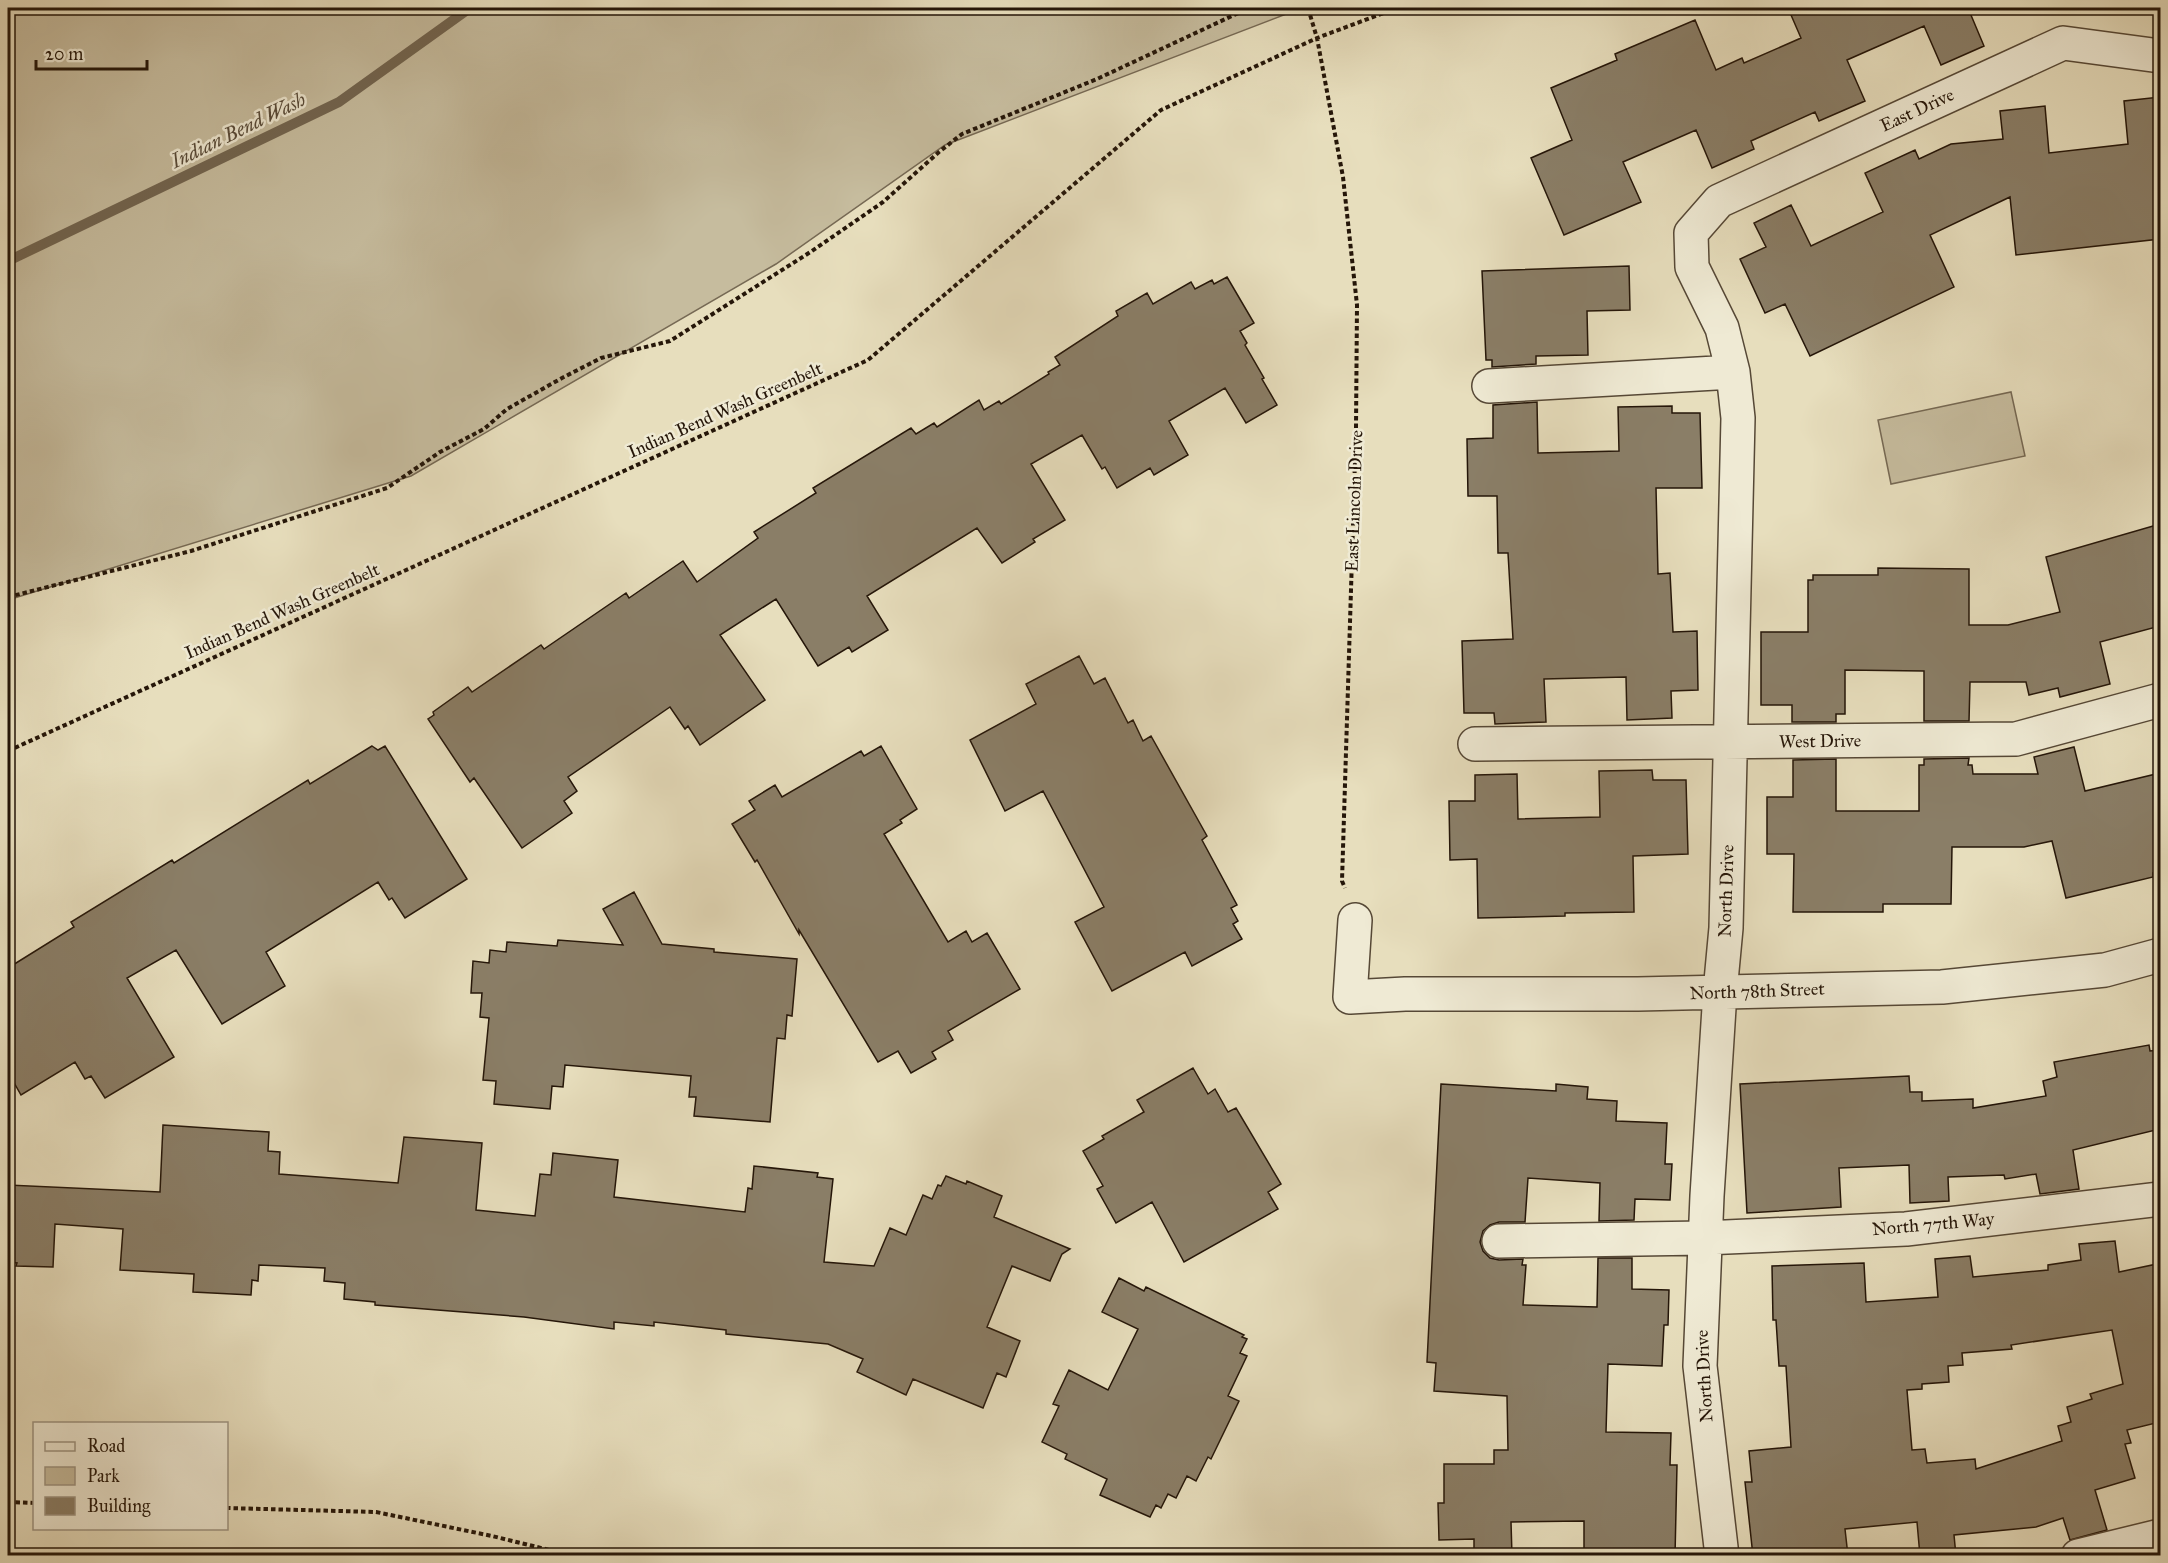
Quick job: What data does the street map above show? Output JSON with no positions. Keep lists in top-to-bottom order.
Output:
{
  "streets": {
    "street": [
      "East Drive",
      "West Drive",
      "North Drive",
      "North 78th Street",
      "North 77th Way"
    ],
    "path": ["Indian Bend Wash Greenbelt", "East Lincoln Drive"]
  },
  "crossings": [
    ["East Drive", "North Drive"],
    ["Indian Bend Wash Greenbelt", "East Lincoln Drive"],
    ["East Lincoln Drive", "North 78th Street"],
    ["West Drive", "North Drive"],
    ["North Drive", "North 78th Street"],
    ["North Drive", "North 77th Way"]
  ],
  "water": ["Indian Bend Wash"],
  "legend": ["Road", "Park", "Building"],
  "scale_bar": "20 m"
}
